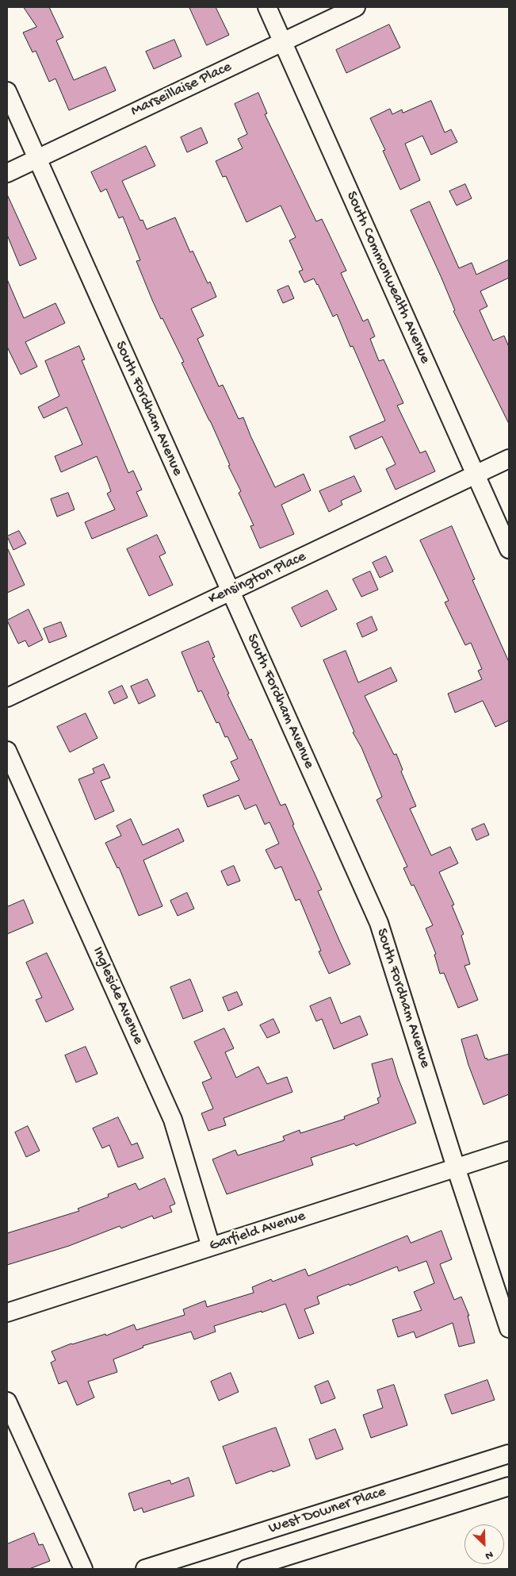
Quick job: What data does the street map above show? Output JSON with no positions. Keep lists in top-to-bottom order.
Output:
{
  "streets": {
    "street": [
      "Marseillaise Place",
      "South Commonwealth Avenue",
      "South Fordham Avenue",
      "Kensington Place",
      "Ingleside Avenue",
      "Garfield Avenue",
      "West Downer Place"
    ]
  },
  "crossings": [
    ["Marseillaise Place", "South Commonwealth Avenue"],
    ["Marseillaise Place", "South Fordham Avenue"],
    ["South Commonwealth Avenue", "Kensington Place"],
    ["South Fordham Avenue", "Kensington Place"],
    ["South Fordham Avenue", "Garfield Avenue"],
    ["Ingleside Avenue", "Garfield Avenue"]
  ],
  "north": "bottom right"
}
